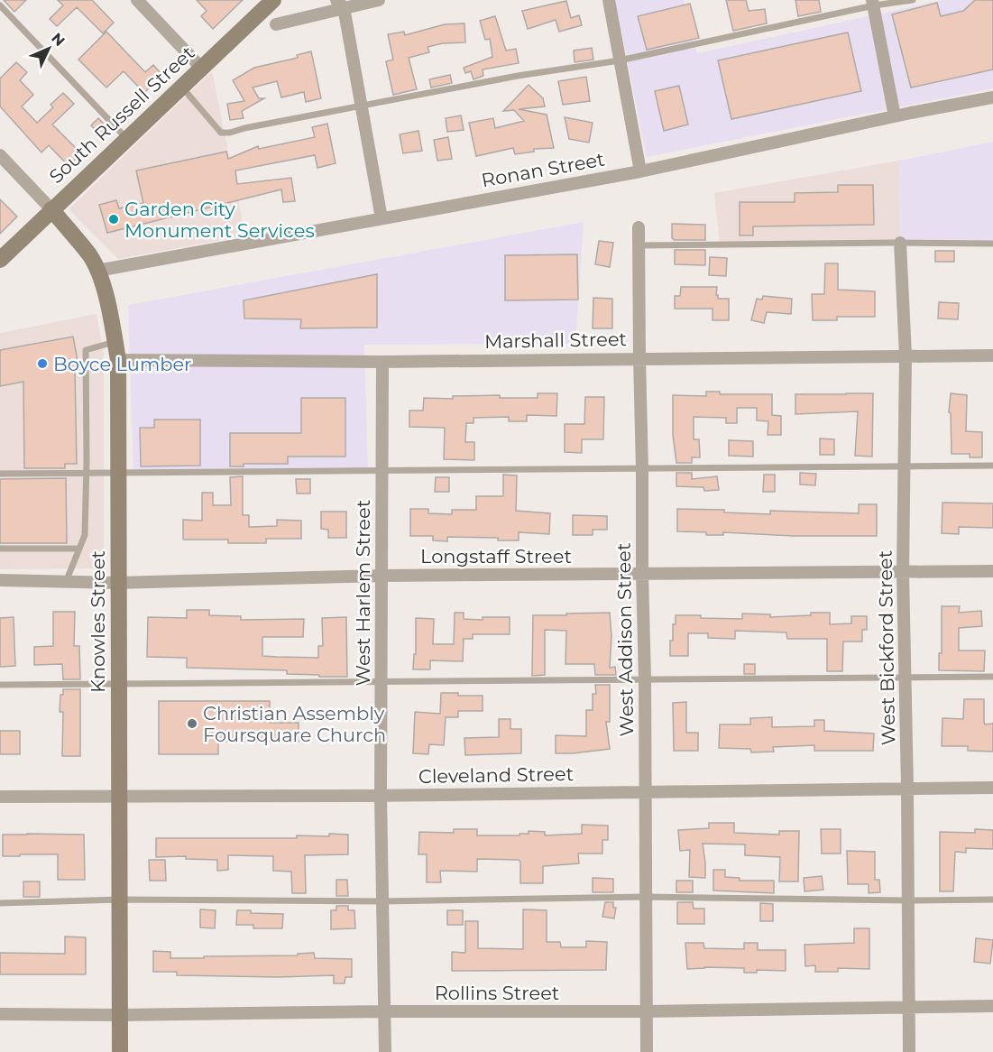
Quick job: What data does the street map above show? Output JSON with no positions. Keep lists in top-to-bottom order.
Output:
{
  "streets": {
    "street": [
      "South Russell Street",
      "Ronan Street",
      "Marshall Street",
      "Longstaff Street",
      "West Harlem Street",
      "Knowles Street",
      "West Addison Street",
      "West Bickford Street",
      "Cleveland Street",
      "Rollins Street"
    ]
  },
  "crossings": [
    ["South Russell Street", "Knowles Street"],
    ["Ronan Street", "Knowles Street"],
    ["Marshall Street", "West Harlem Street"],
    ["Marshall Street", "Knowles Street"],
    ["Marshall Street", "West Addison Street"],
    ["Marshall Street", "West Bickford Street"],
    ["Longstaff Street", "West Harlem Street"],
    ["Longstaff Street", "Knowles Street"],
    ["Longstaff Street", "West Addison Street"],
    ["Longstaff Street", "West Bickford Street"],
    ["West Harlem Street", "Cleveland Street"],
    ["West Harlem Street", "Rollins Street"],
    ["Knowles Street", "Cleveland Street"],
    ["Knowles Street", "Rollins Street"],
    ["West Addison Street", "Cleveland Street"],
    ["West Addison Street", "Rollins Street"],
    ["West Bickford Street", "Cleveland Street"],
    ["West Bickford Street", "Rollins Street"]
  ],
  "places": ["Garden City Monument Services", "Boyce Lumber", "Christian Assembly Foursquare Church"],
  "north": "top right"
}
